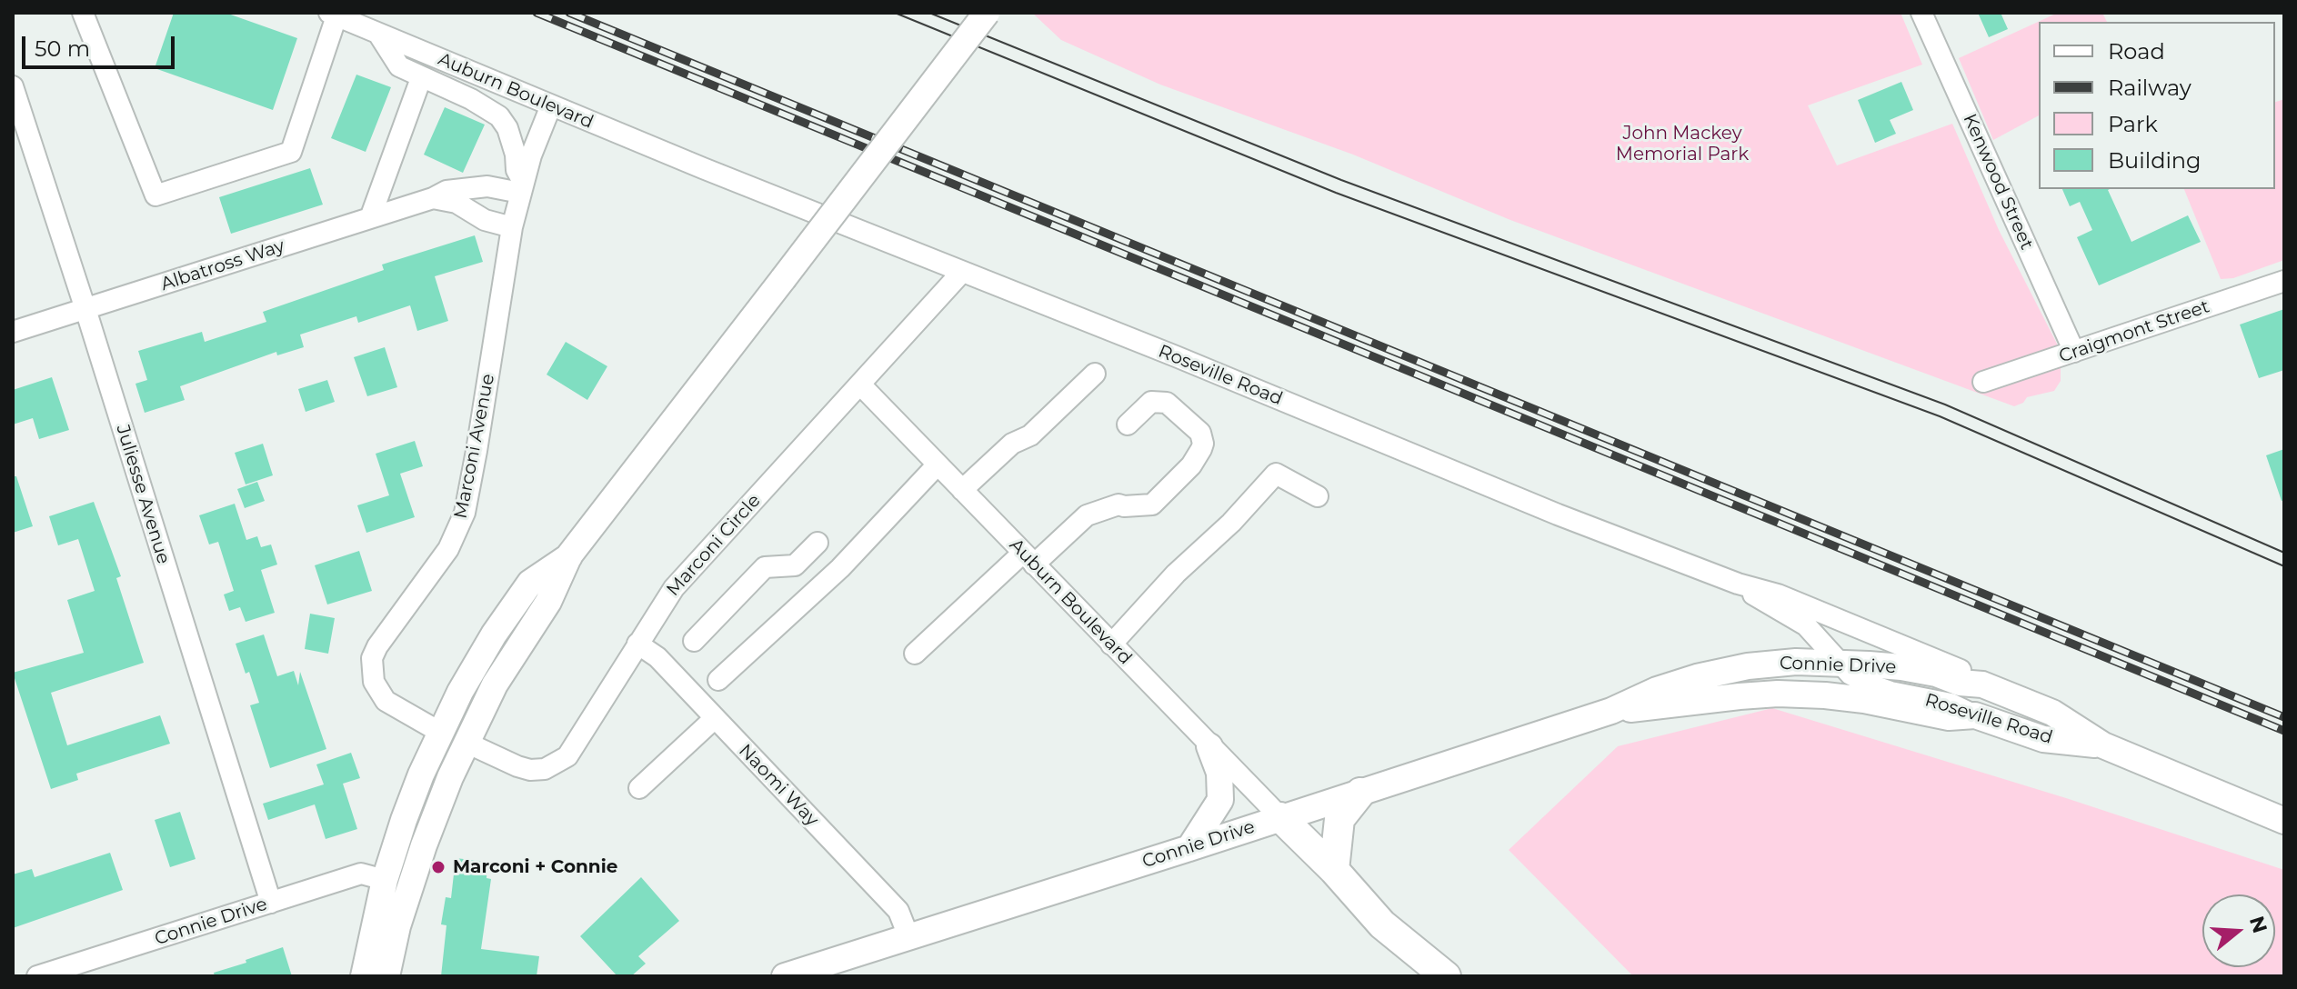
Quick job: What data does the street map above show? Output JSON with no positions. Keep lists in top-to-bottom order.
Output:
{
  "streets": {
    "main road": ["Roseville Road", "Connie Drive"],
    "street": [
      "Auburn Boulevard",
      "Kenwood Street",
      "Albatross Way",
      "Craigmont Street",
      "Marconi Avenue",
      "Juliesse Avenue",
      "Marconi Circle",
      "Naomi Way"
    ]
  },
  "crossings": [
    ["Auburn Boulevard", "Roseville Road"],
    ["Auburn Boulevard", "Marconi Avenue"],
    ["Auburn Boulevard", "Marconi Circle"],
    ["Auburn Boulevard", "Connie Drive"],
    ["Kenwood Street", "Craigmont Street"],
    ["Albatross Way", "Marconi Avenue"],
    ["Albatross Way", "Juliesse Avenue"],
    ["Roseville Road", "Marconi Circle"],
    ["Roseville Road", "Connie Drive"],
    ["Juliesse Avenue", "Connie Drive"],
    ["Marconi Circle", "Naomi Way"],
    ["Connie Drive", "Naomi Way"]
  ],
  "parks": ["John Mackey Memorial Park"],
  "places": ["Marconi + Connie"],
  "legend": [
    "Road",
    "Railway",
    "Park",
    "Building"
  ],
  "scale_bar": "50 m",
  "north": "right"
}
